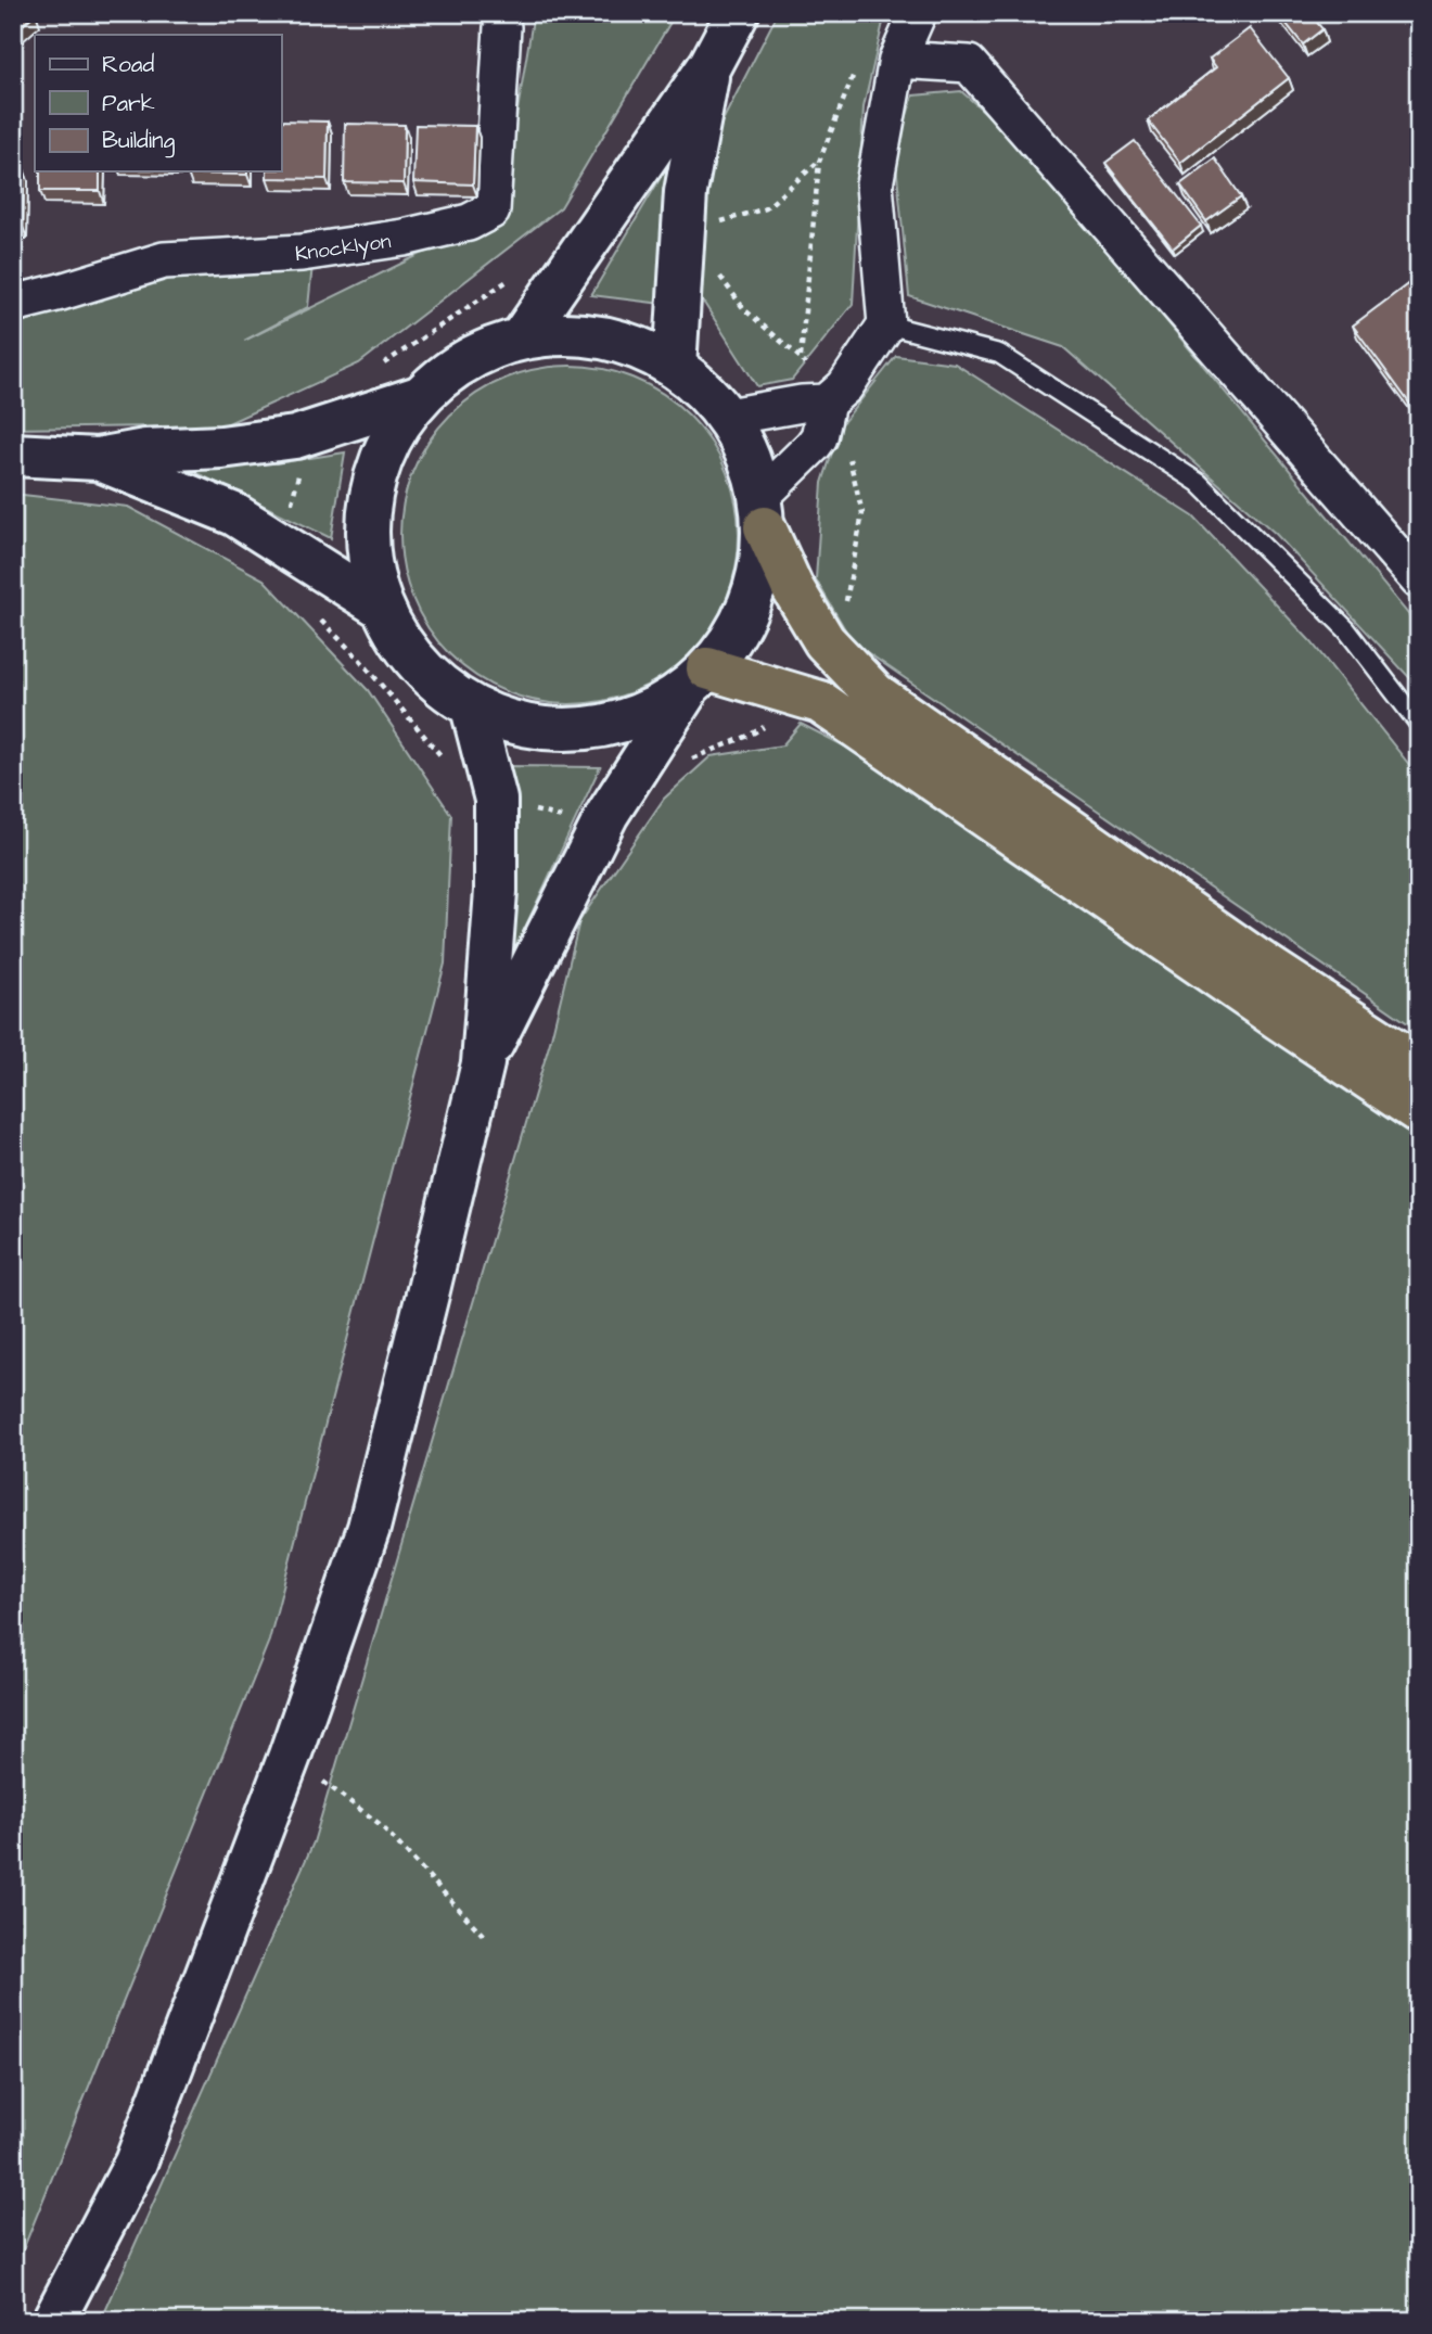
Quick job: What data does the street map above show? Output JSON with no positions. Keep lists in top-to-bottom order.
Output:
{
  "streets": {
    "street": ["Knocklyon"]
  },
  "legend": ["Road", "Park", "Building"]
}
